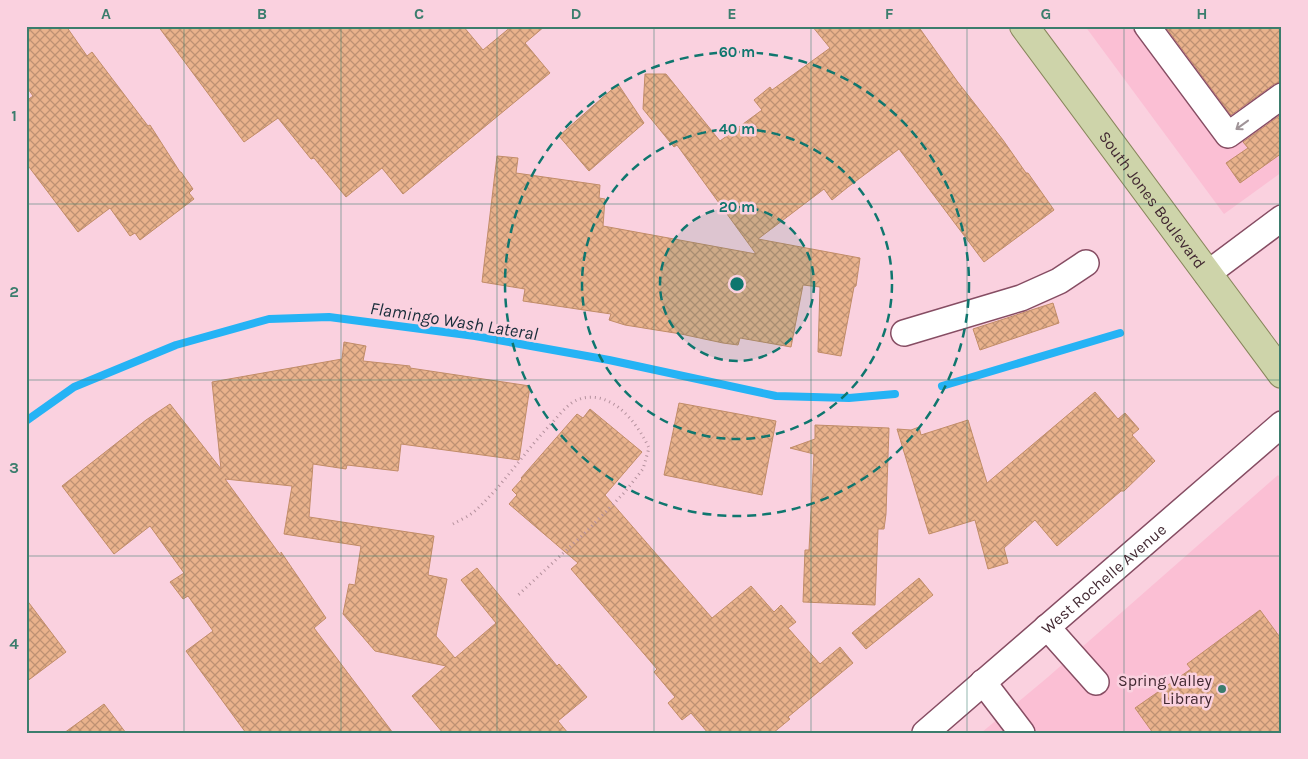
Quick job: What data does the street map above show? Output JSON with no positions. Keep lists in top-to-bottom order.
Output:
{
  "streets": {
    "main road": ["South Jones Boulevard"],
    "street": ["West Rochelle Avenue"]
  },
  "water": ["Flamingo Wash Lateral"],
  "places": ["Spring Valley Library"],
  "grid": {
    "columns": [
      "A",
      "B",
      "C",
      "D",
      "E",
      "F",
      "G",
      "H"
    ],
    "rows": [
      "1",
      "2",
      "3",
      "4"
    ]
  },
  "rings": ["60 m", "40 m", "20 m"]
}
